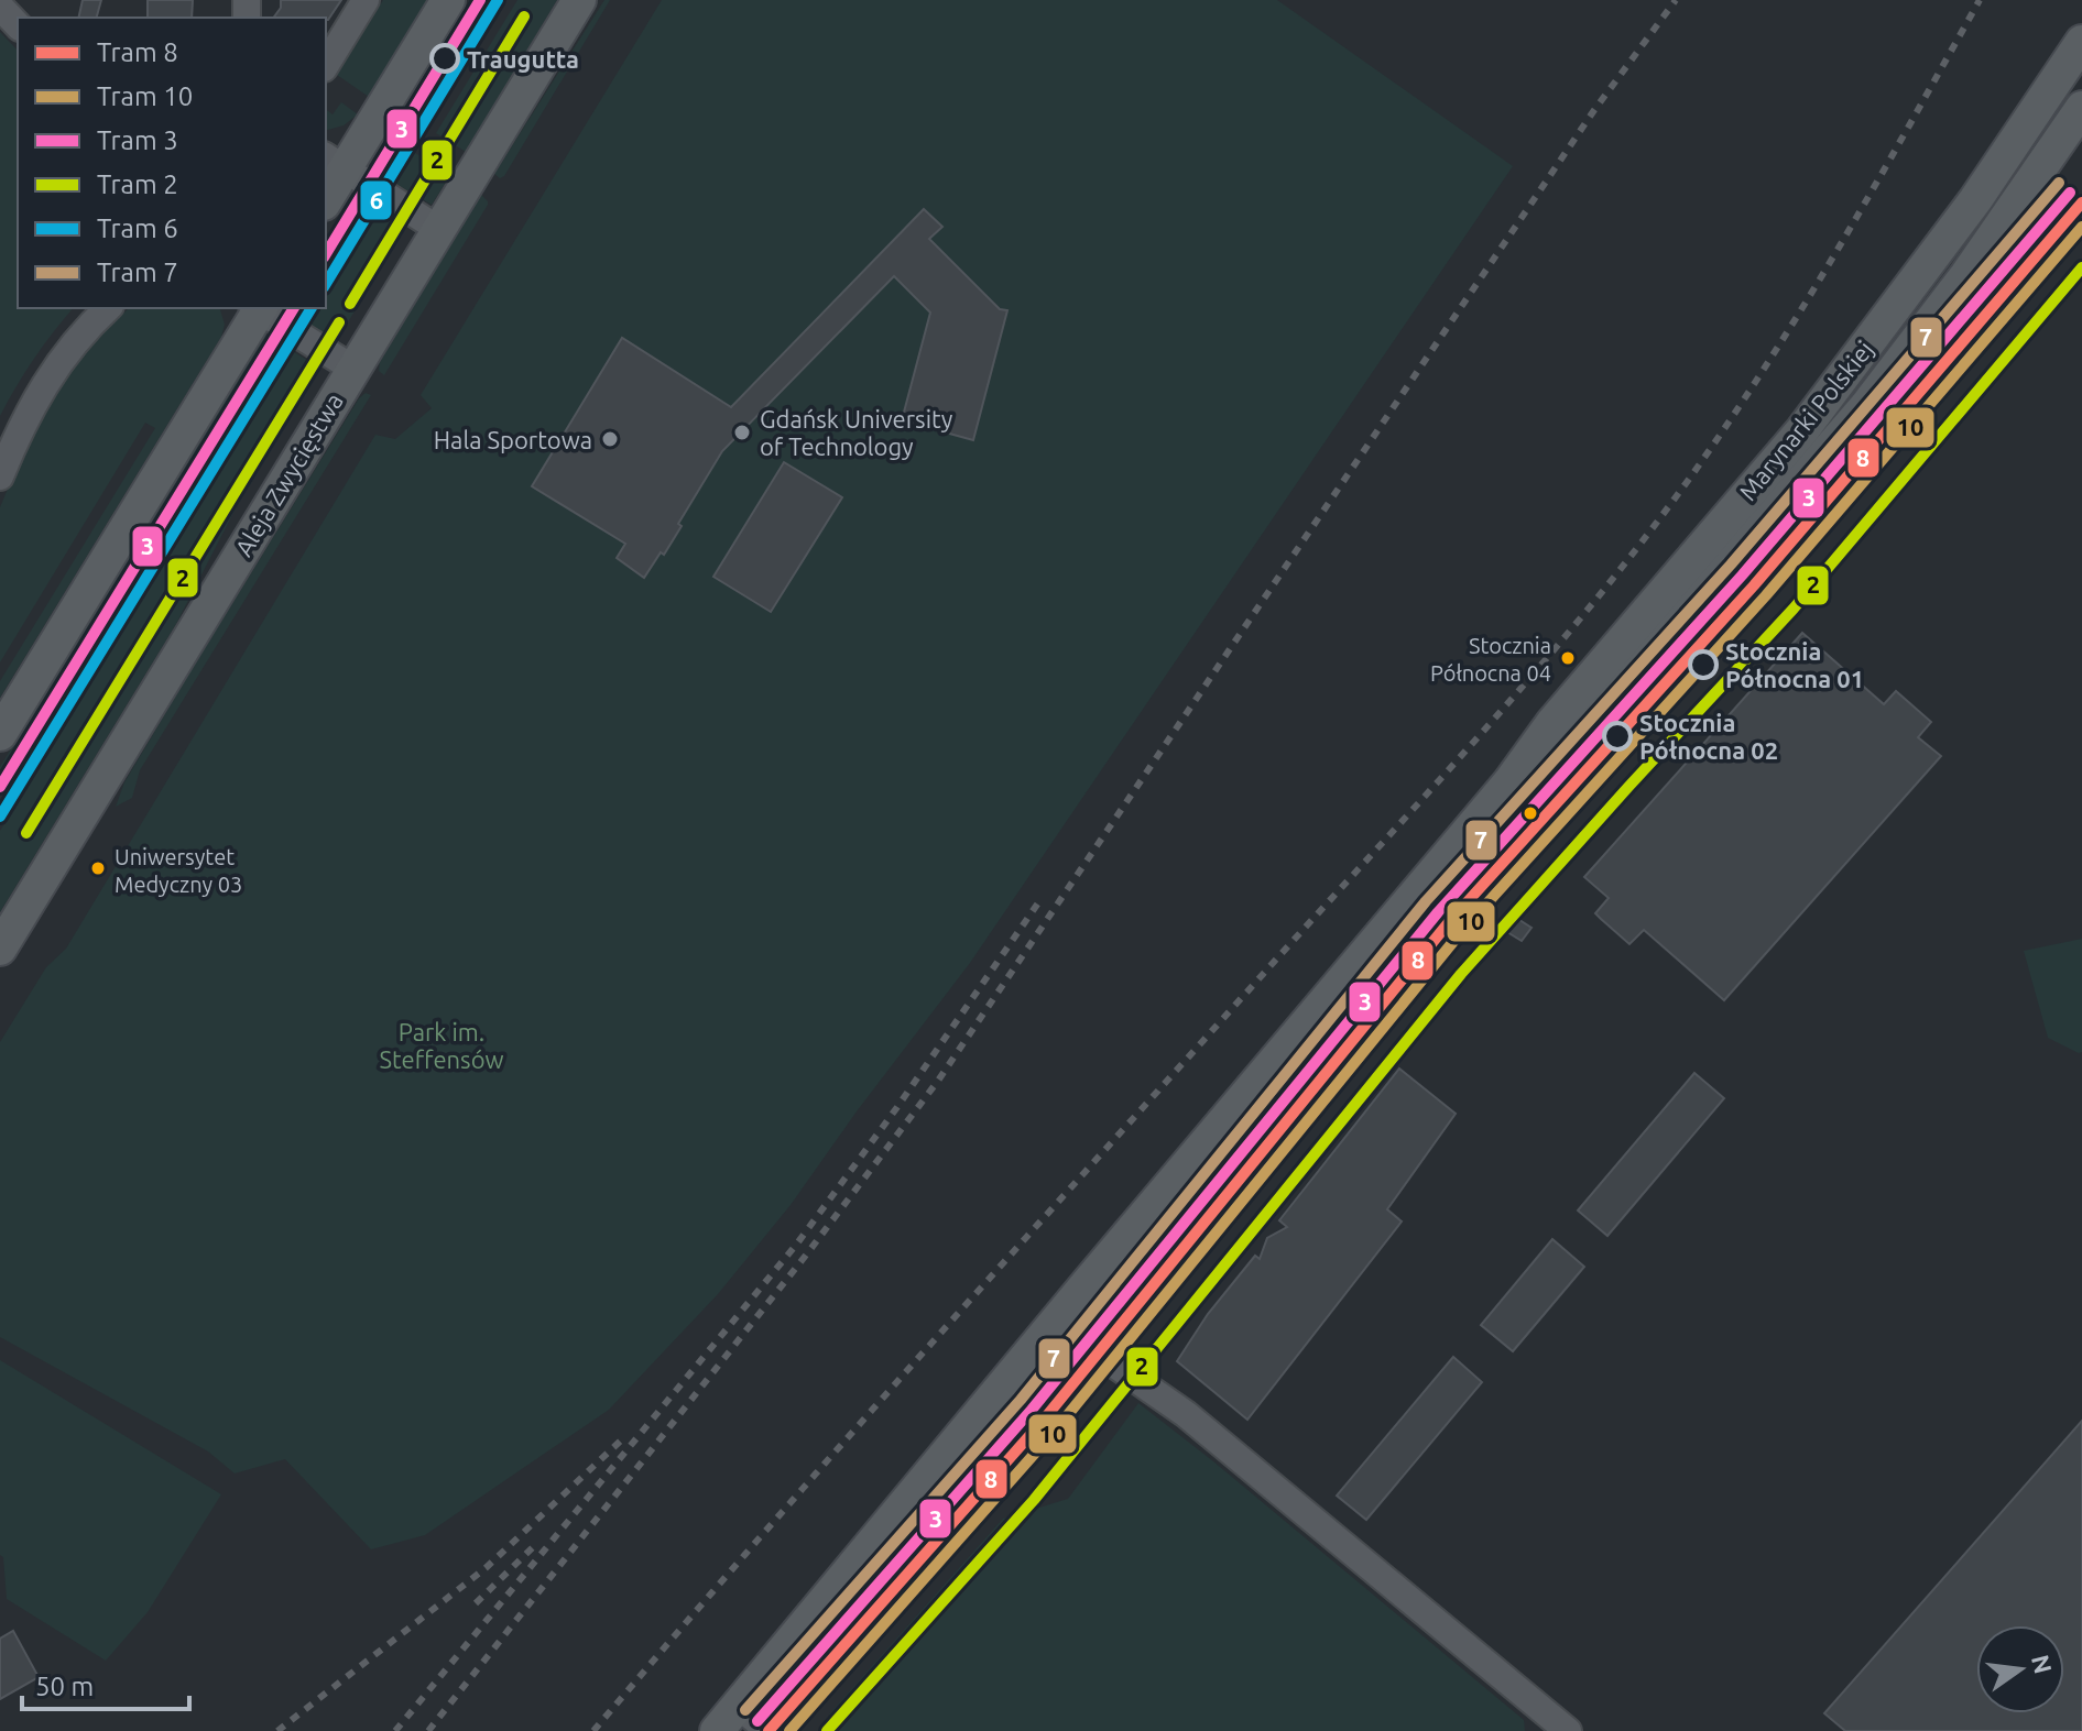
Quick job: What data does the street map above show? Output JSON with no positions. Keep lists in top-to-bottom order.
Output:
{
  "streets": {
    "main road": ["Marynarki Polskiej", "Aleja Zwycięstwa"]
  },
  "parks": ["Park im. Steffensów"],
  "places": [
    "Traugutta",
    "Gdańsk University of Technology",
    "Hala Sportowa",
    "Stocznia Północna 04",
    "Stocznia Północna 01",
    "Stocznia Północna 02",
    "Uniwersytet Medyczny 03"
  ],
  "lines": [
    "tram line 3",
    "tram line 6",
    "tram line 2",
    "tram line 7",
    "tram line 8",
    "tram line 10"
  ],
  "legend": [
    "Tram 8",
    "Tram 10",
    "Tram 3",
    "Tram 2",
    "Tram 6",
    "Tram 7"
  ],
  "scale_bar": "50 m",
  "north": "right"
}
